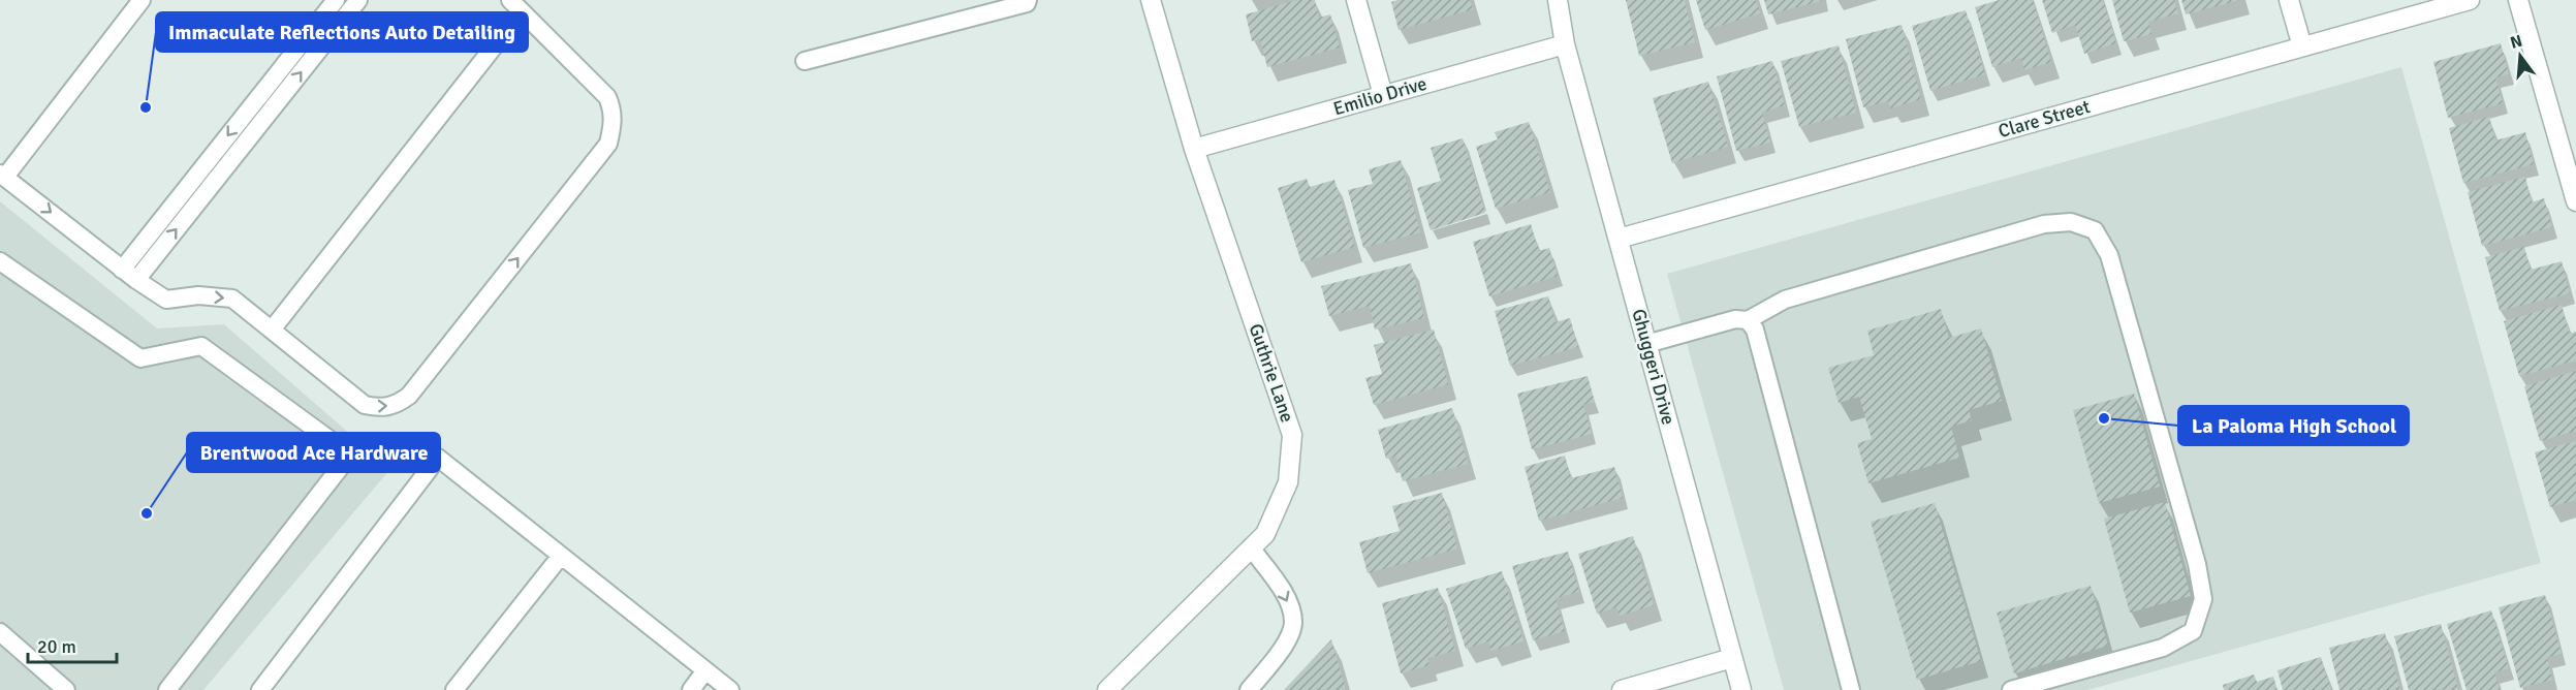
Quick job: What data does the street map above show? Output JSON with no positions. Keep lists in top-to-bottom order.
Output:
{
  "streets": {
    "street": [
      "Emilio Drive",
      "Clare Street",
      "Ghuggeri Drive",
      "Guthrie Lane"
    ]
  },
  "crossings": [
    ["Emilio Drive", "Ghuggeri Drive"],
    ["Emilio Drive", "Guthrie Lane"],
    ["Clare Street", "Ghuggeri Drive"]
  ],
  "places": ["Immaculate Reflections Auto Detailing", "La Paloma High School", "Brentwood Ace Hardware"],
  "scale_bar": "20 m",
  "north": "top"
}
